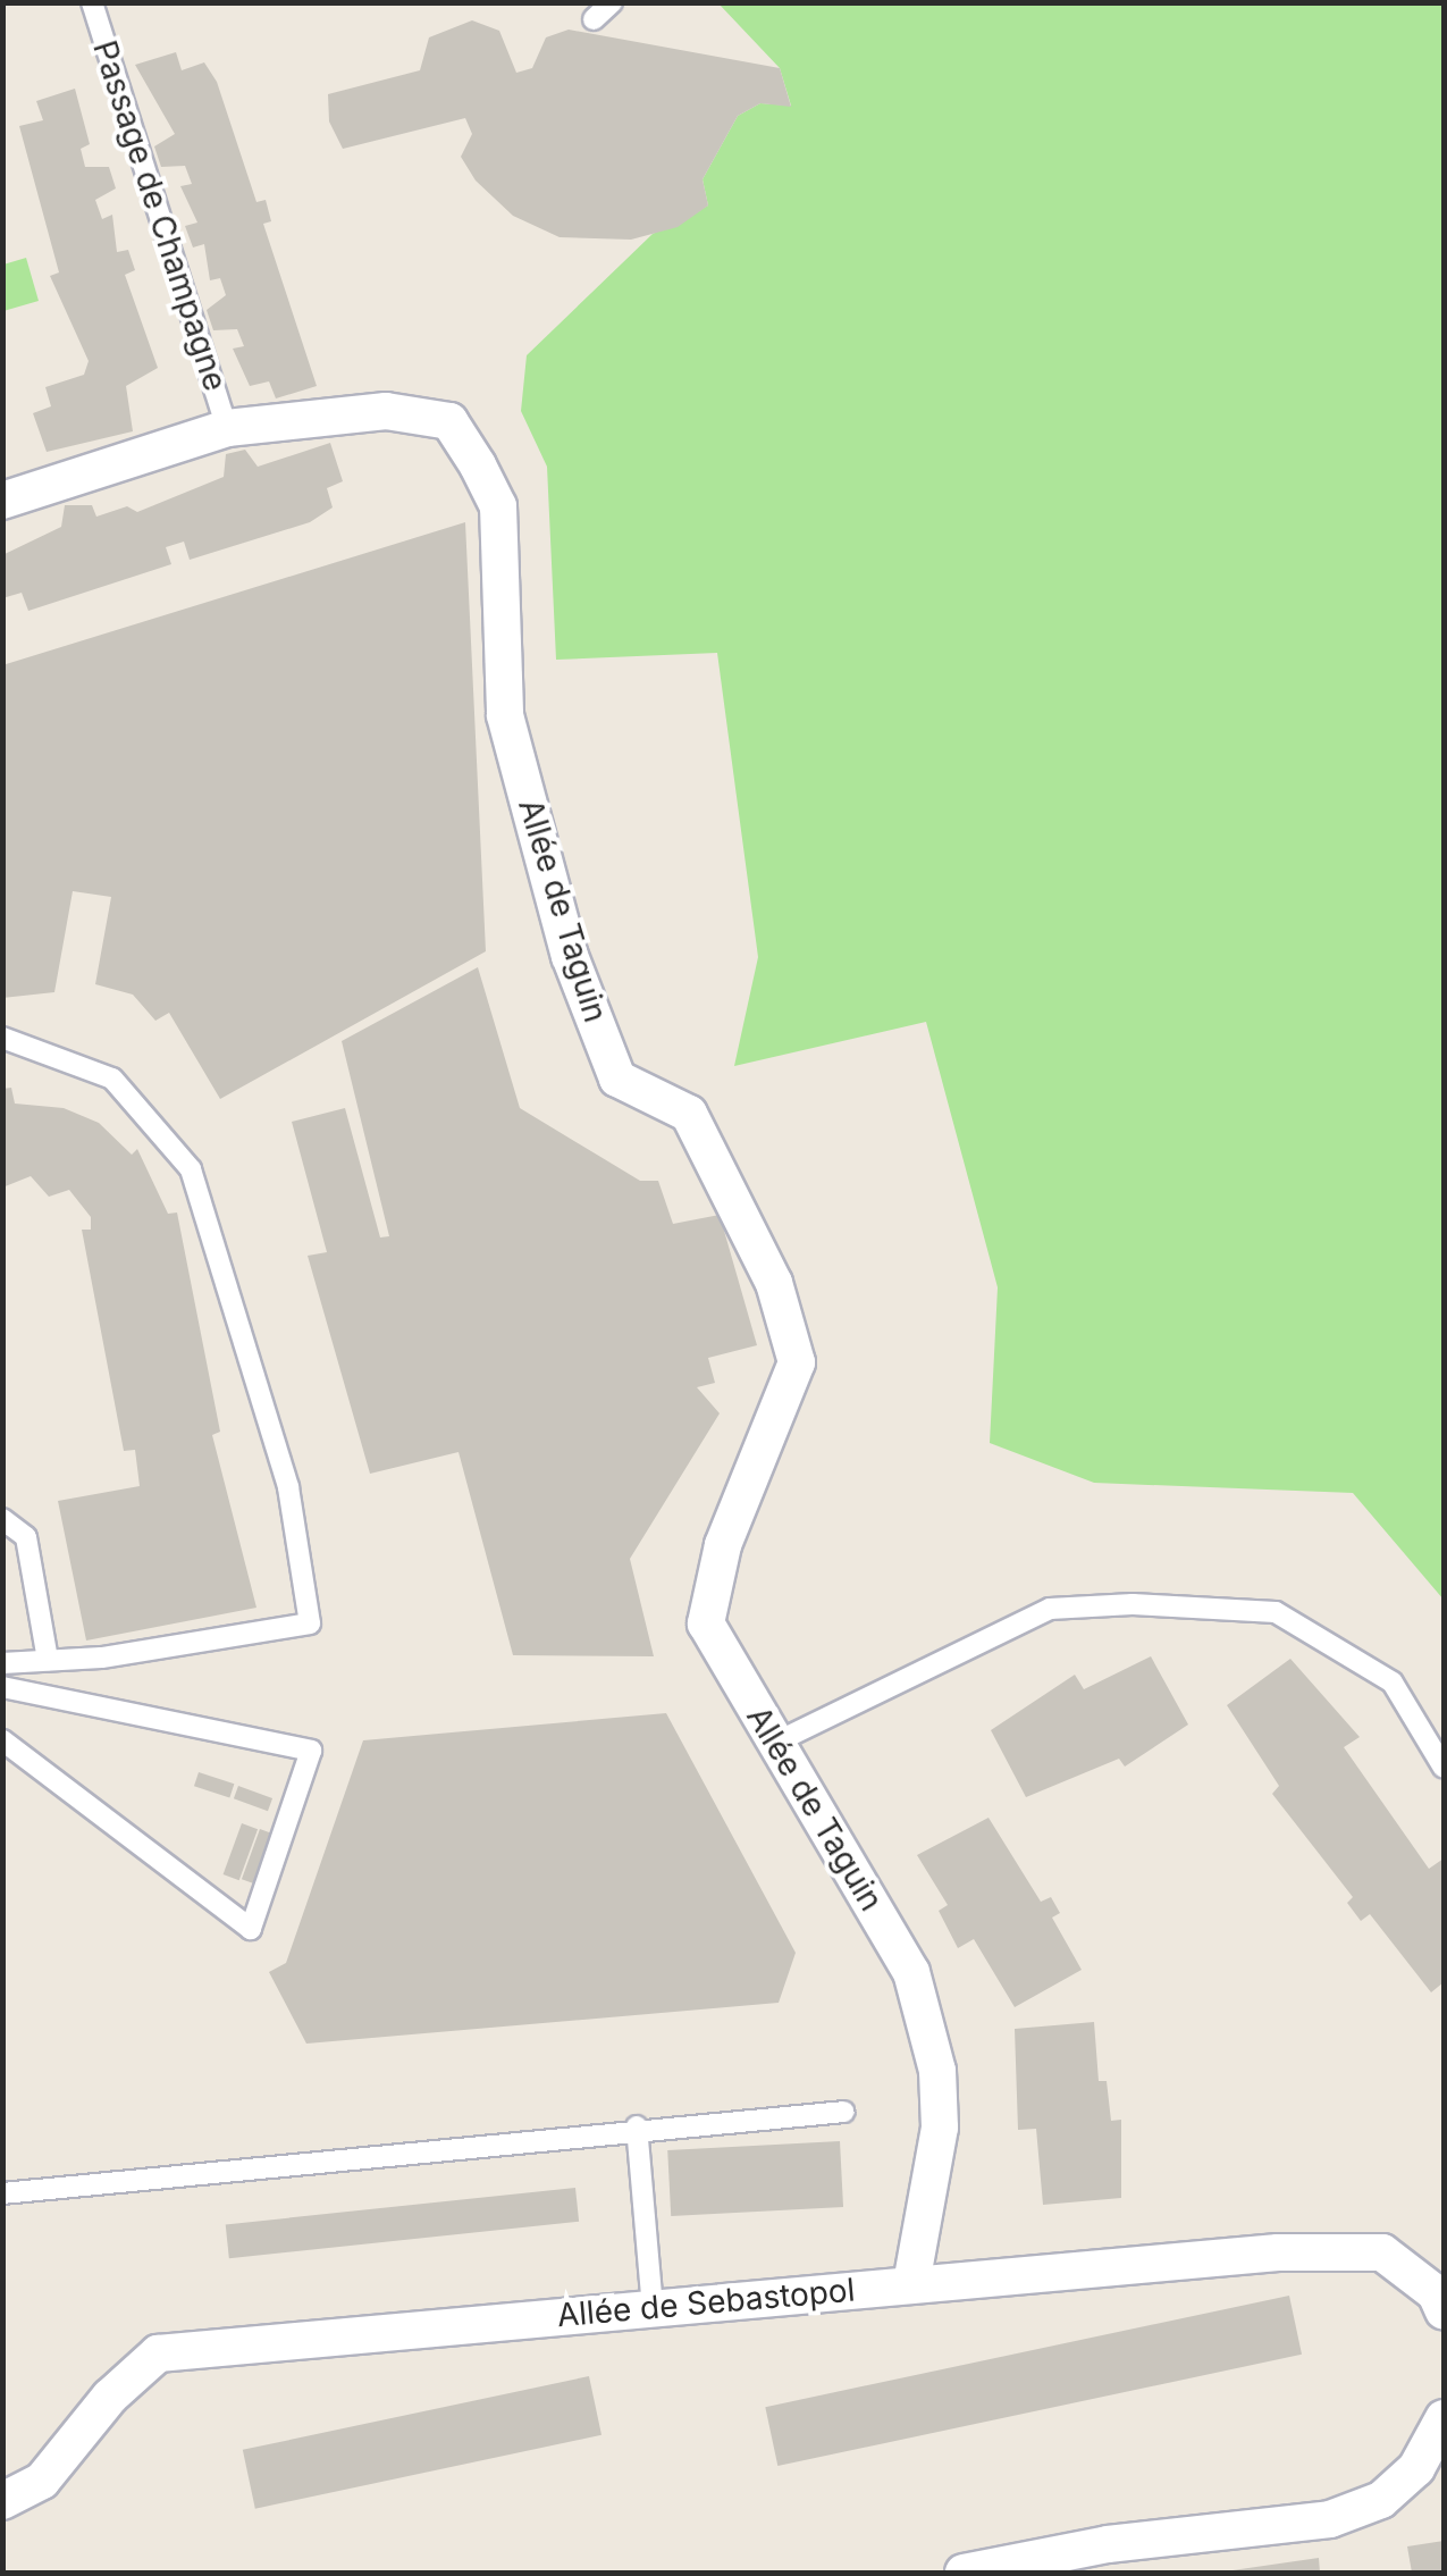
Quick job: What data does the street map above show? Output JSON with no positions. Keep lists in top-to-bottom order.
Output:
{
  "streets": {
    "street": ["Allée de Taguin", "Allée de Sebastopol"],
    "lane": ["Passage de Champagne"]
  },
  "crossings": [
    ["Passage de Champagne", "Allée de Taguin"],
    ["Allée de Taguin", "Allée de Sebastopol"]
  ]
}
